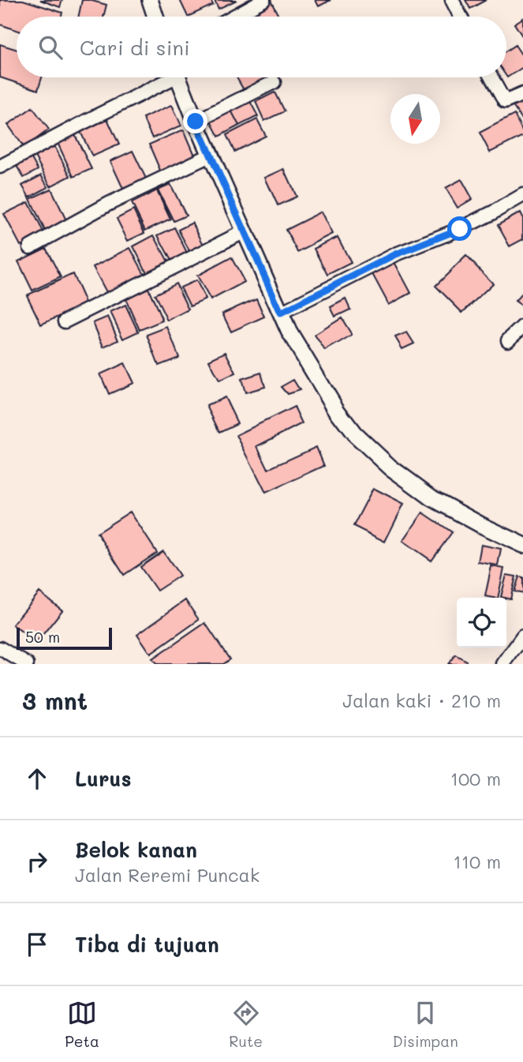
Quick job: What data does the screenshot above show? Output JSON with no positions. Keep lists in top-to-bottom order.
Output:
{
  "scale_bar": "50 m",
  "north": "bottom",
  "page": {
    "search": "Cari di sini",
    "scale": "50 m",
    "heading": ["3 mnt", "Jalan kaki · 210 m"],
    "list": [
      ["Lurus", "100 m"],
      ["Belok kanan", "Jalan Reremi Puncak", "110 m"],
      "Tiba di tujuan"
    ],
    "nav": ["Peta", "Rute", "Disimpan"]
  }
}
